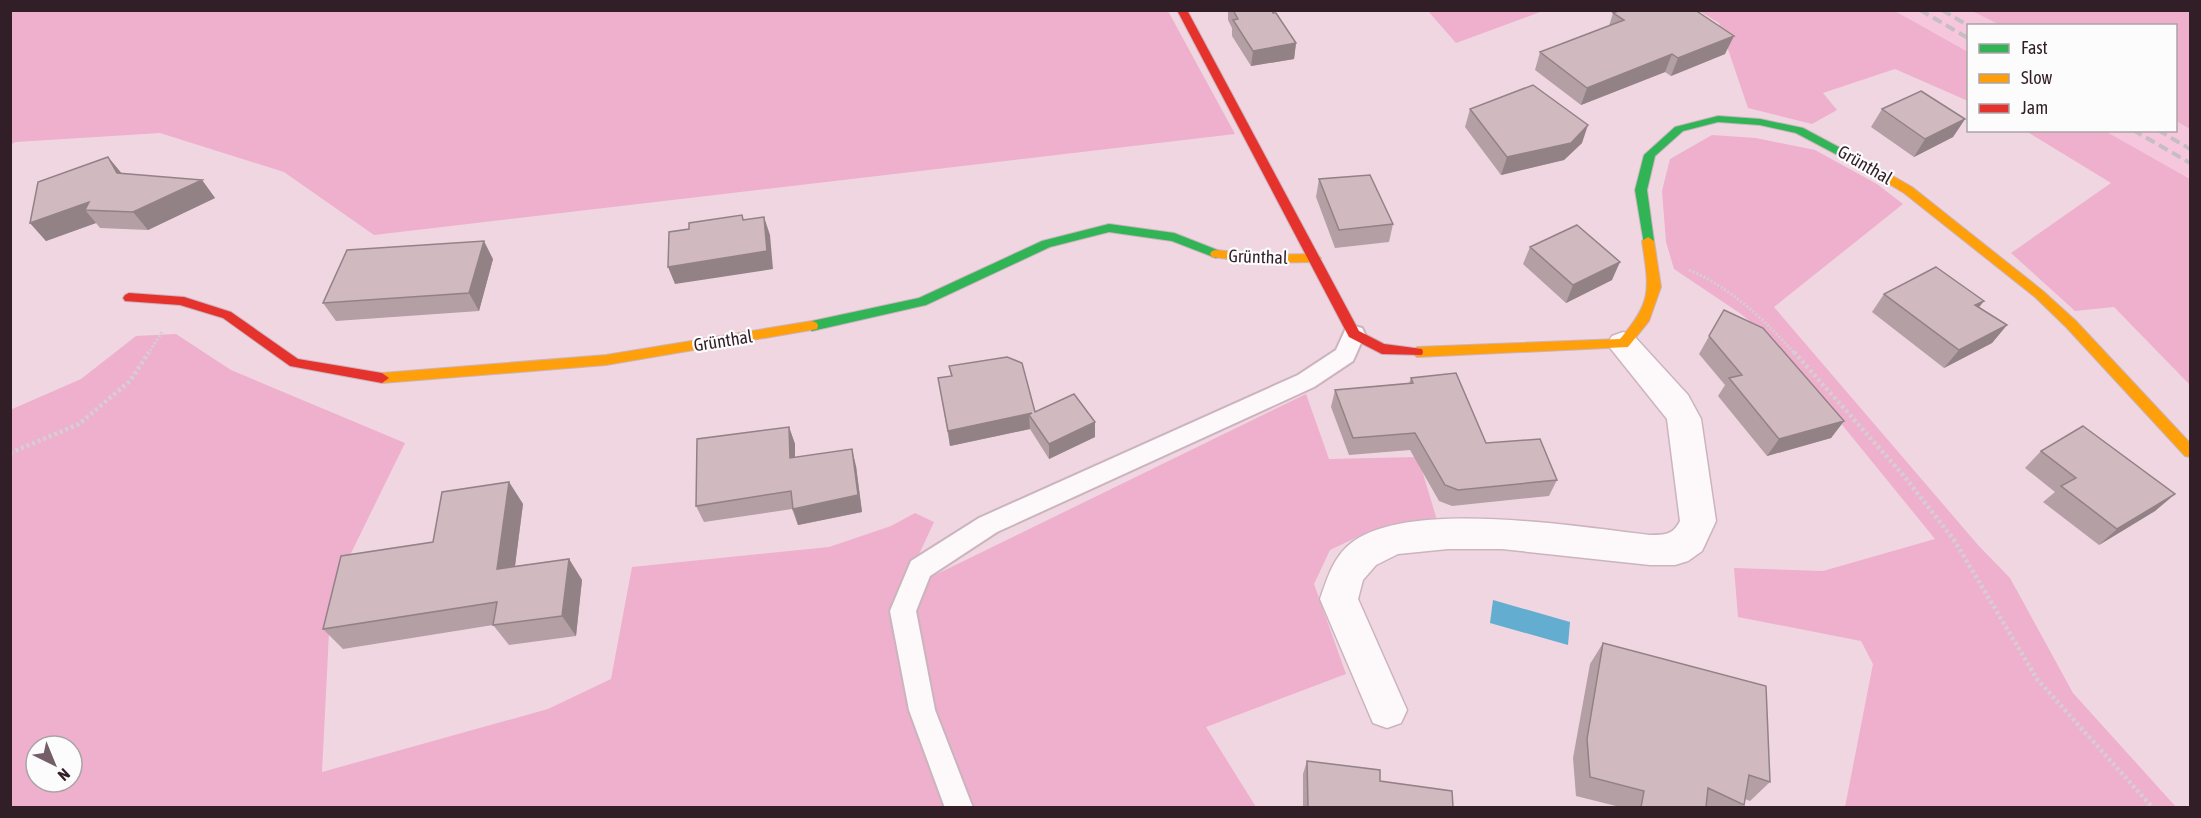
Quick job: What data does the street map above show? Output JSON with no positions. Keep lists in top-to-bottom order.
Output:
{
  "streets": {
    "street": ["Grünthal"]
  },
  "legend": ["Fast", "Slow", "Jam"],
  "north": "bottom right"
}
